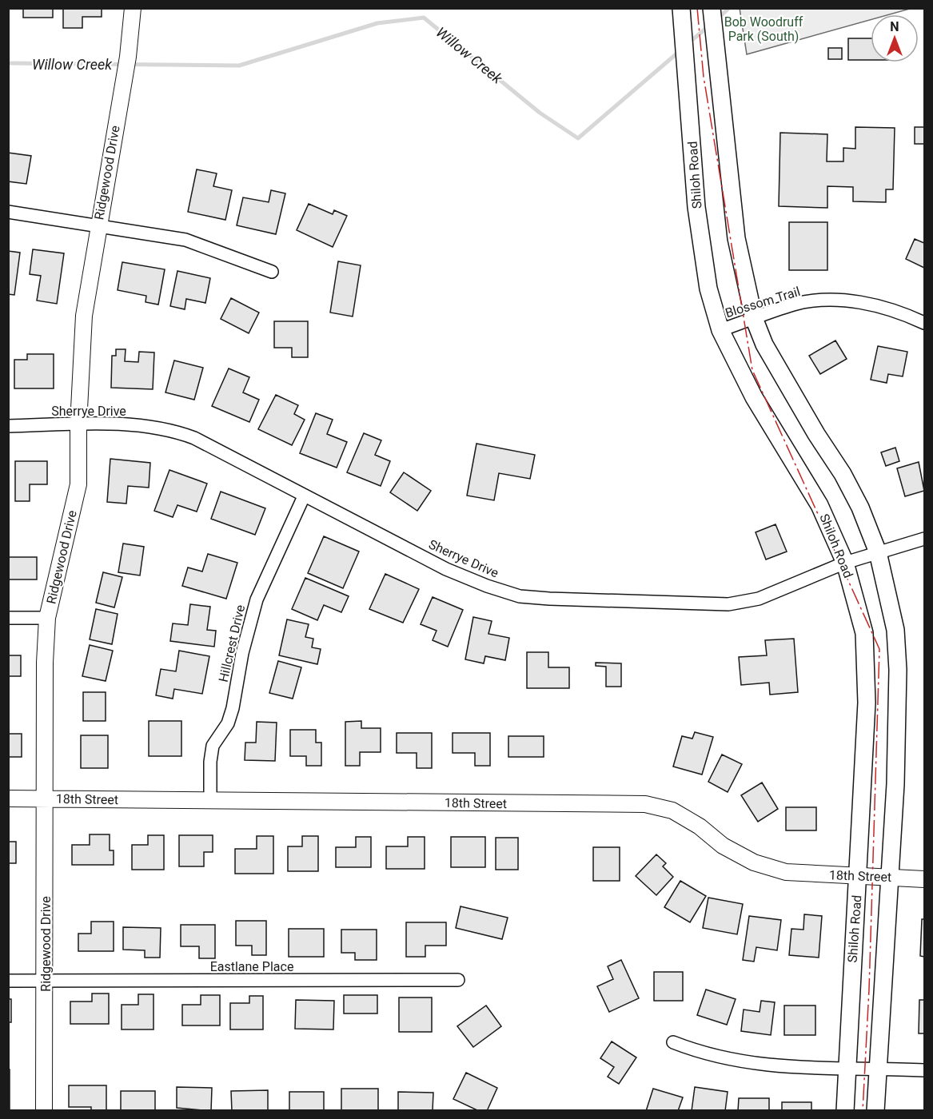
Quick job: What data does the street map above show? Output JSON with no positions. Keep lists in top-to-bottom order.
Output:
{
  "streets": {
    "main road": ["Shiloh Road"],
    "street": [
      "Ridgewood Drive",
      "Blossom Trail",
      "Sherrye Drive",
      "Hillcrest Drive",
      "18th Street",
      "Eastlane Place"
    ]
  },
  "crossings": [
    ["Ridgewood Drive", "Sherrye Drive"],
    ["Ridgewood Drive", "18th Street"],
    ["Ridgewood Drive", "Eastlane Place"],
    ["Shiloh Road", "Blossom Trail"],
    ["Shiloh Road", "Sherrye Drive"],
    ["Shiloh Road", "18th Street"],
    ["Sherrye Drive", "Hillcrest Drive"],
    ["Hillcrest Drive", "18th Street"]
  ],
  "water": ["Willow Creek"],
  "parks": ["Bob Woodruff Park (South)"],
  "north": "top"
}
